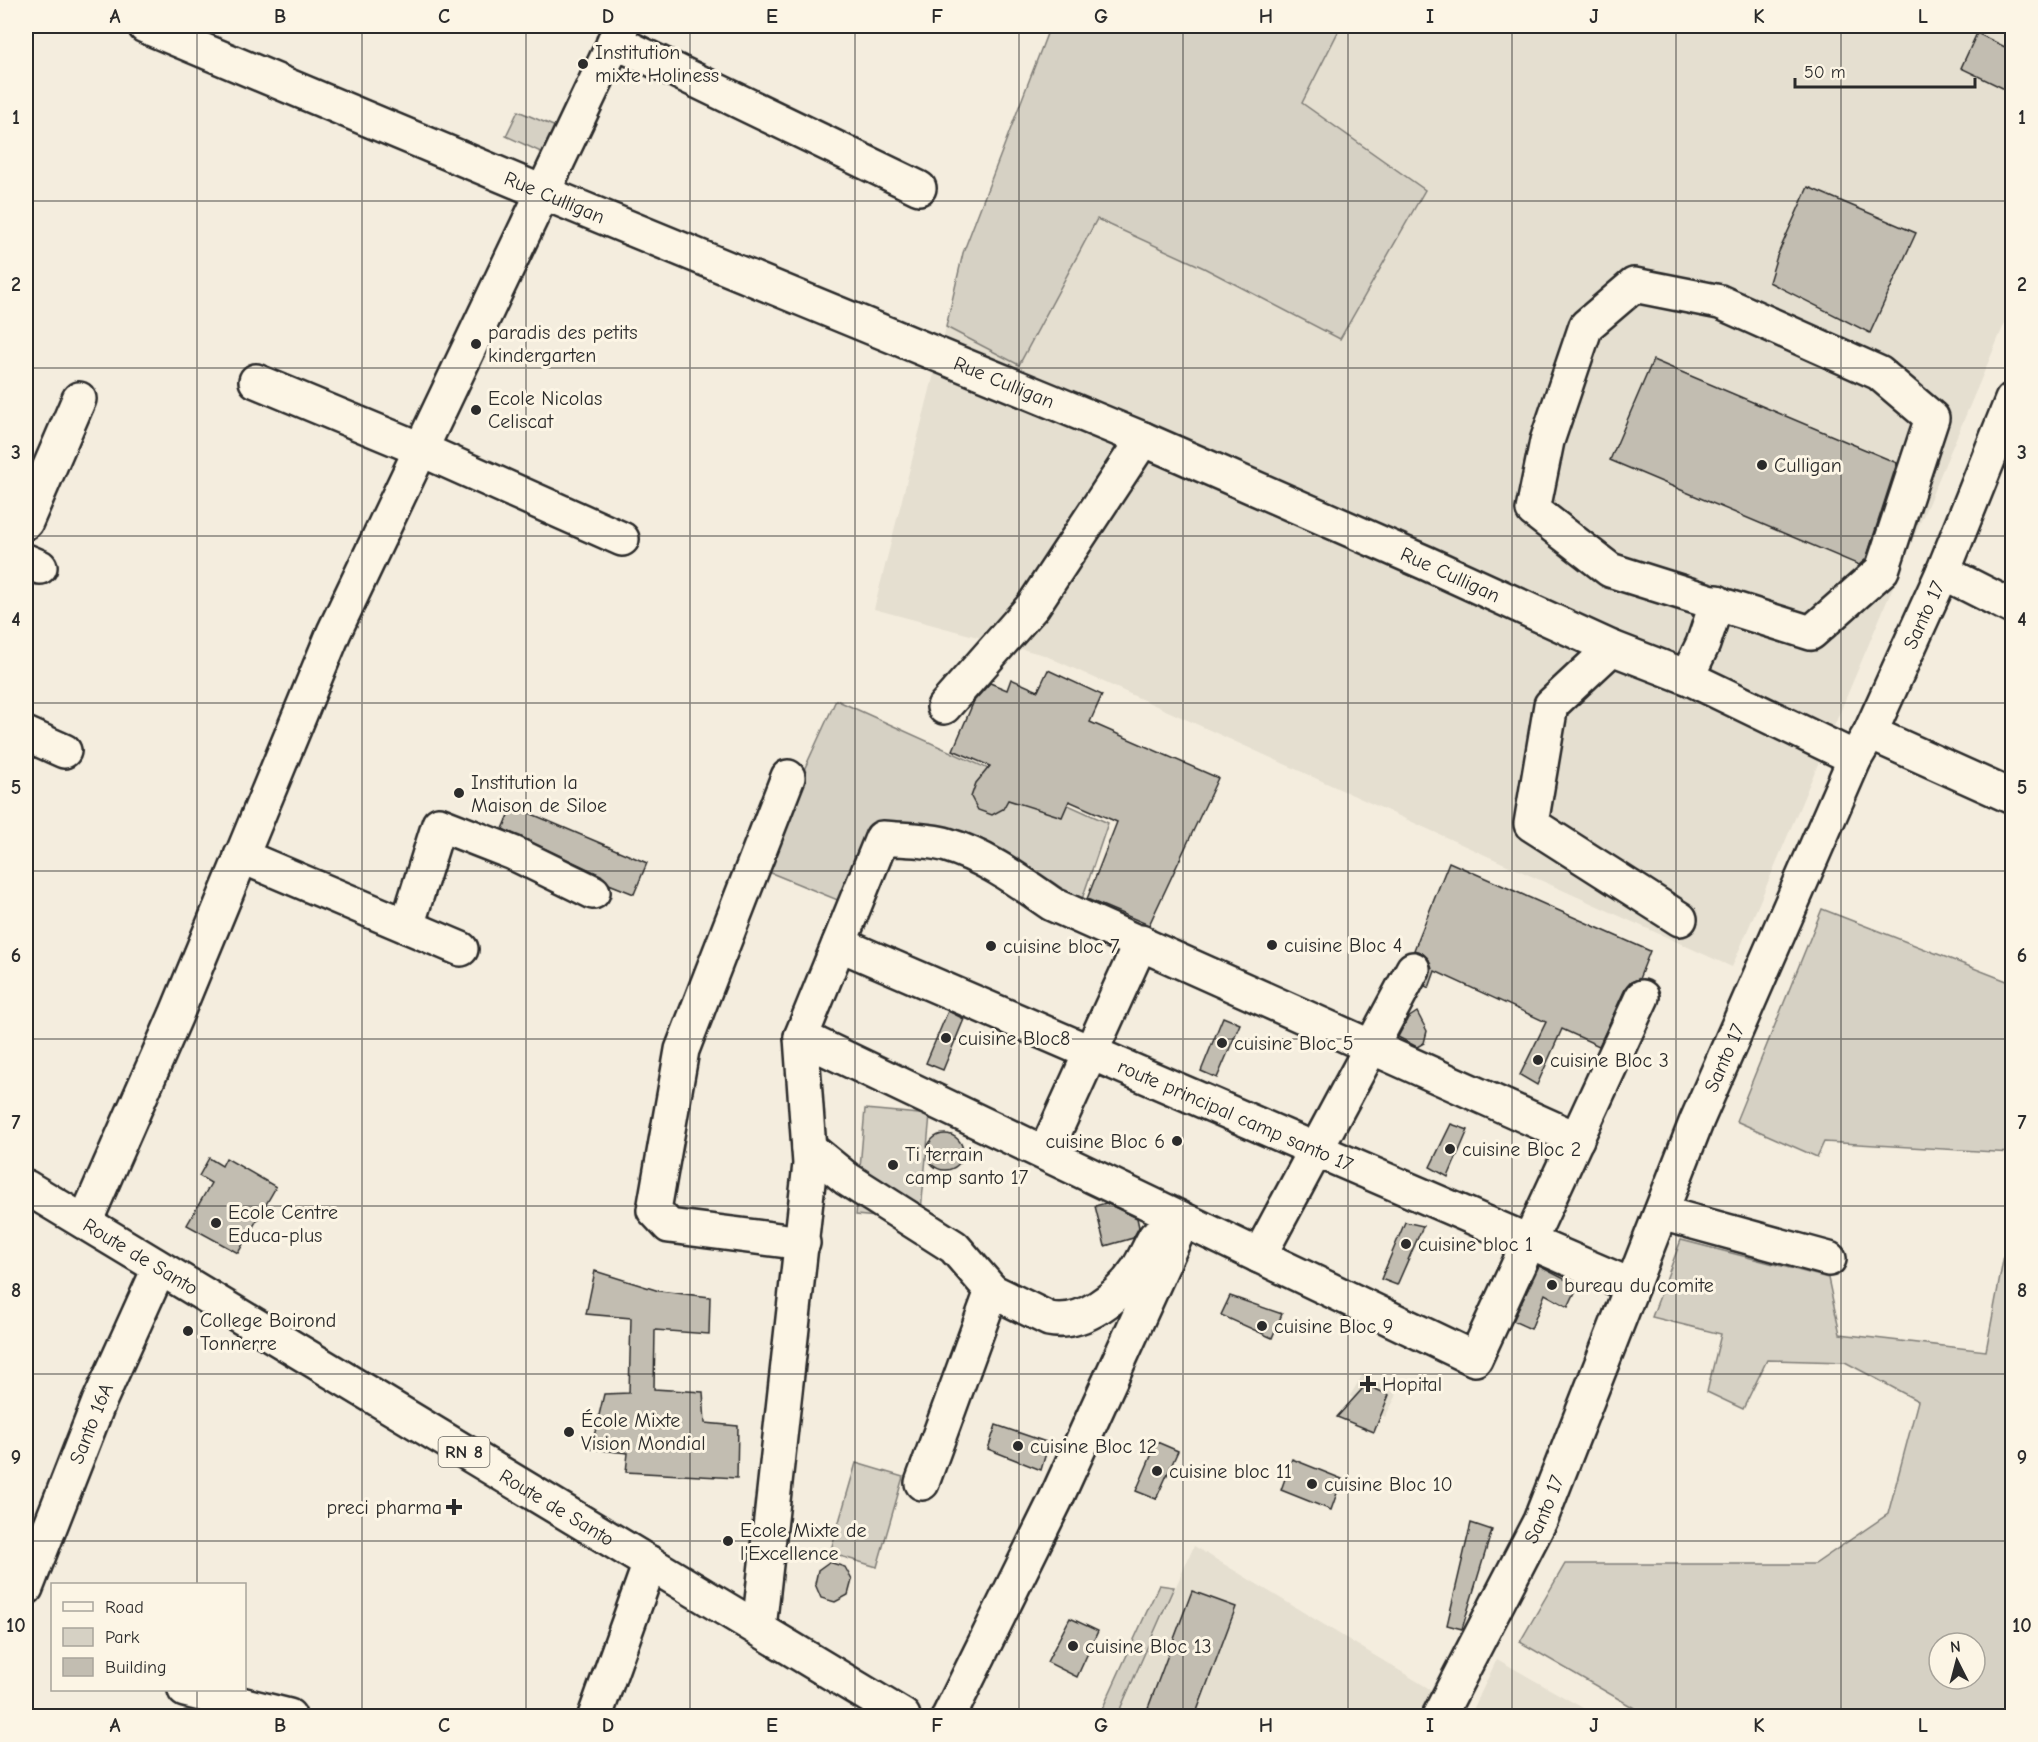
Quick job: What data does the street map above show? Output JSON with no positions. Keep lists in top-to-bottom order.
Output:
{
  "streets": {
    "street": [
      "Rue Culligan",
      "Santo 17",
      "route principal camp santo 17",
      "Route de Santo",
      "Santo 16A",
      "RN 8"
    ]
  },
  "crossings": [
    ["Rue Culligan", "Santo 17"],
    ["Santo 17", "route principal camp santo 17"],
    ["Route de Santo", "Santo 16A"]
  ],
  "places": {
    "other": [
      "Institution mixte Holiness",
      "paradis des petits kindergarten",
      "Ecole Nicolas Celiscat",
      "Culligan",
      "Institution la Maison de Siloe",
      "cuisine Bloc 4",
      "cuisine bloc 7",
      "cuisine Bloc8",
      "cuisine Bloc 5",
      "cuisine Bloc 3",
      "cuisine Bloc 6",
      "cuisine Bloc 2",
      "Ti terrain camp santo 17",
      "Ecole Centre Educa-plus",
      "cuisine bloc 1",
      "bureau du comite",
      "cuisine Bloc 9",
      "College Boirond Tonnerre",
      "École Mixte Vision Mondial",
      "cuisine Bloc 12",
      "cuisine bloc 11",
      "cuisine Bloc 10",
      "Ecole Mixte de l'Excellence",
      "cuisine Bloc 13"
    ],
    "health": ["Hopital", "preci pharma"]
  },
  "legend": ["Road", "Park", "Building"],
  "scale_bar": "50 m",
  "north": "top",
  "grid": {
    "columns": [
      "A",
      "B",
      "C",
      "D",
      "E",
      "F",
      "G",
      "H",
      "I",
      "J",
      "K",
      "L"
    ],
    "rows": [
      "1",
      "2",
      "3",
      "4",
      "5",
      "6",
      "7",
      "8",
      "9",
      "10"
    ]
  }
}
